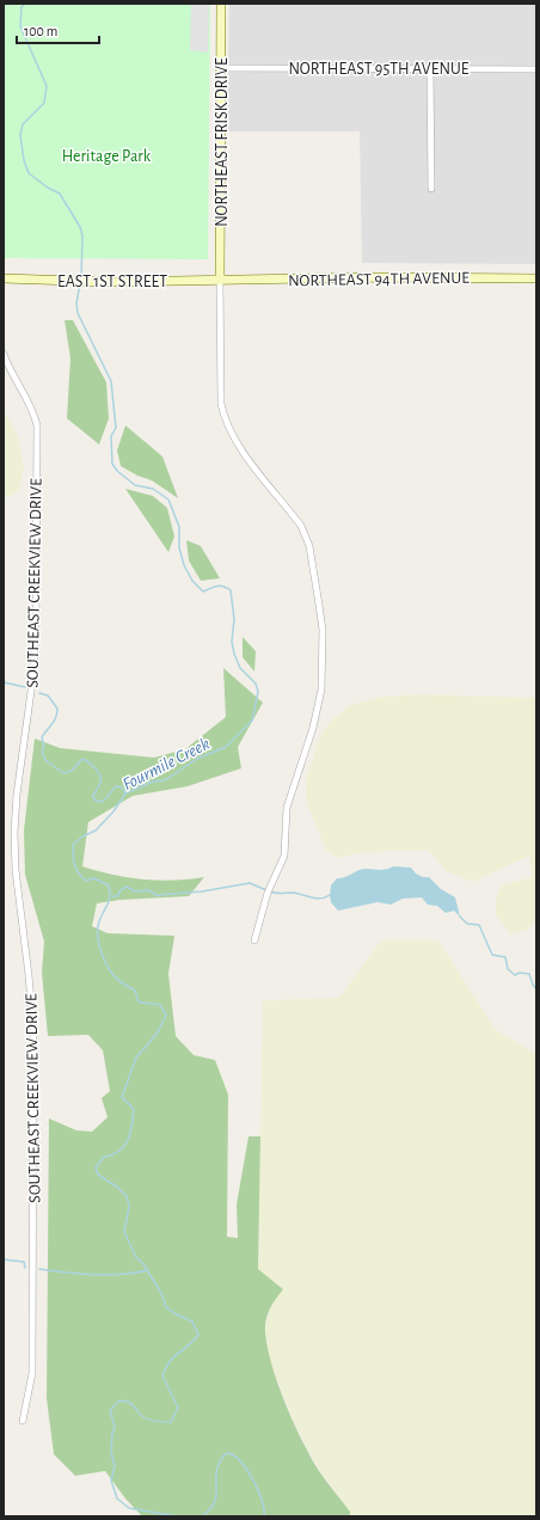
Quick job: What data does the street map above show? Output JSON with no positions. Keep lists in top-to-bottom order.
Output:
{
  "streets": {
    "main road": ["NORTHEAST FRISK DRIVE", "NORTHEAST 94TH AVENUE", "EAST 1ST STREET"],
    "street": ["NORTHEAST 95TH AVENUE", "SOUTHEAST CREEKVIEW DRIVE"]
  },
  "crossings": [
    ["NORTHEAST 95TH AVENUE", "NORTHEAST FRISK DRIVE"],
    ["NORTHEAST FRISK DRIVE", "NORTHEAST 94TH AVENUE"],
    ["NORTHEAST FRISK DRIVE", "EAST 1ST STREET"],
    ["NORTHEAST 94TH AVENUE", "EAST 1ST STREET"]
  ],
  "water": ["Fourmile Creek"],
  "parks": ["Heritage Park"],
  "scale_bar": "100 m"
}
